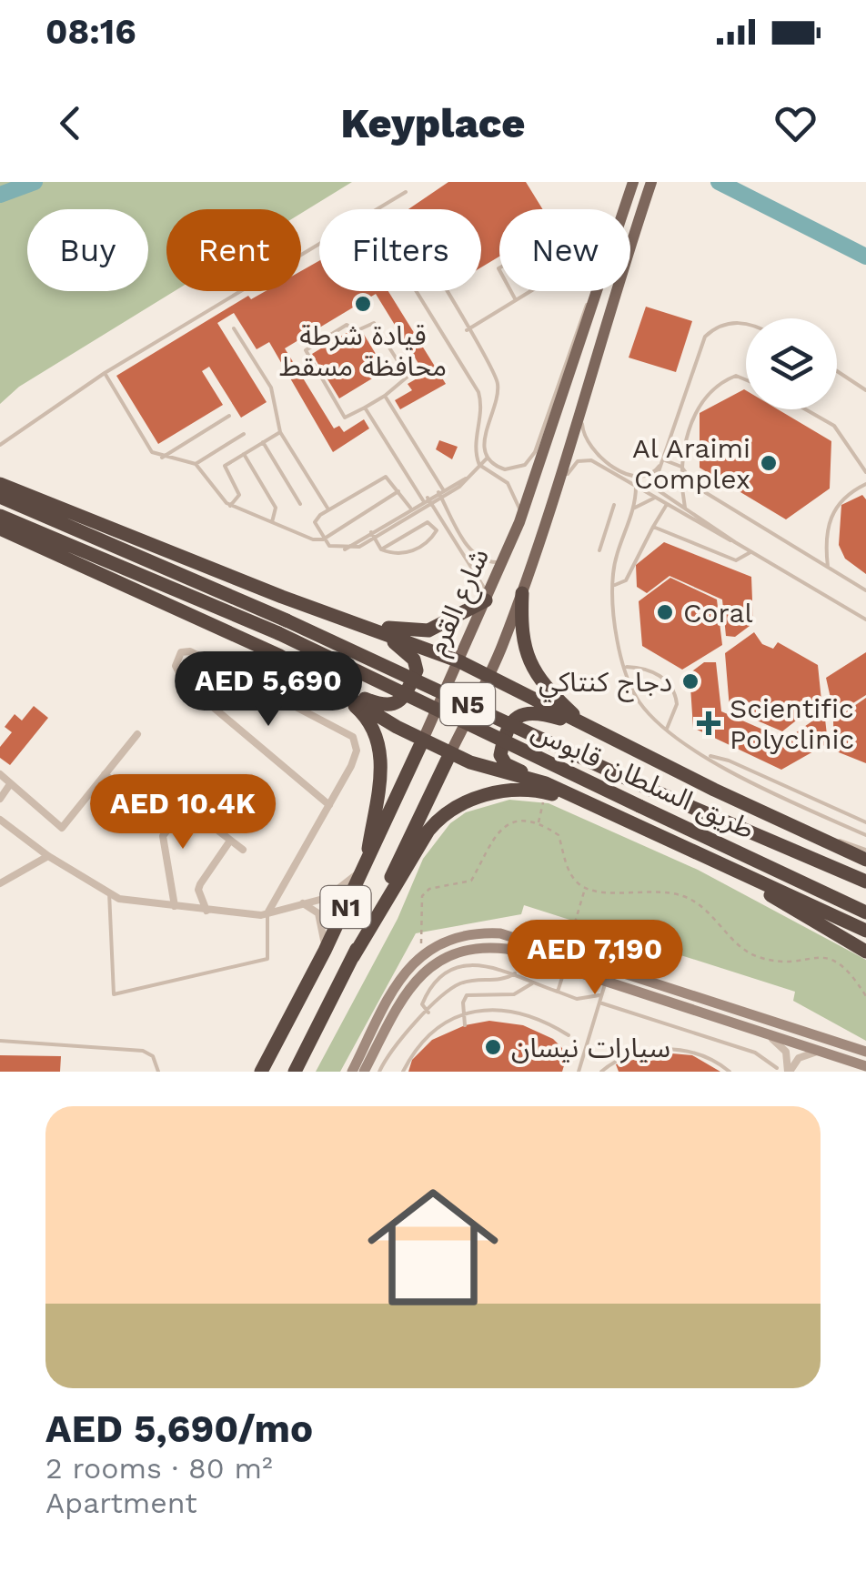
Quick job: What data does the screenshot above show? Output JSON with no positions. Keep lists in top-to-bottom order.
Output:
{
  "streets": {
    "highway": [
      "شارع القرم",
      "N5",
      "طريق السلطان قابوس",
      "N1"
    ]
  },
  "places": {
    "other": [
      "قيادة شرطة محافظة مسقط",
      "Al Araimi Complex",
      "Coral",
      "دجاج كنتاكي",
      "سيارات نيسان"
    ],
    "health": ["Scientific Polyclinic"]
  },
  "page": {
    "status": "08:16",
    "header": "Keyplace",
    "chip": [
      "Buy",
      "Rent",
      "Filters",
      "New"
    ],
    "price": ["AED 5,690", "AED 10.4K", "AED 7,190"],
    "list": [
      {
        "name": "AED 5,690/mo",
        "note": "2 rooms · 80 m² · Apartment"
      }
    ]
  }
}
